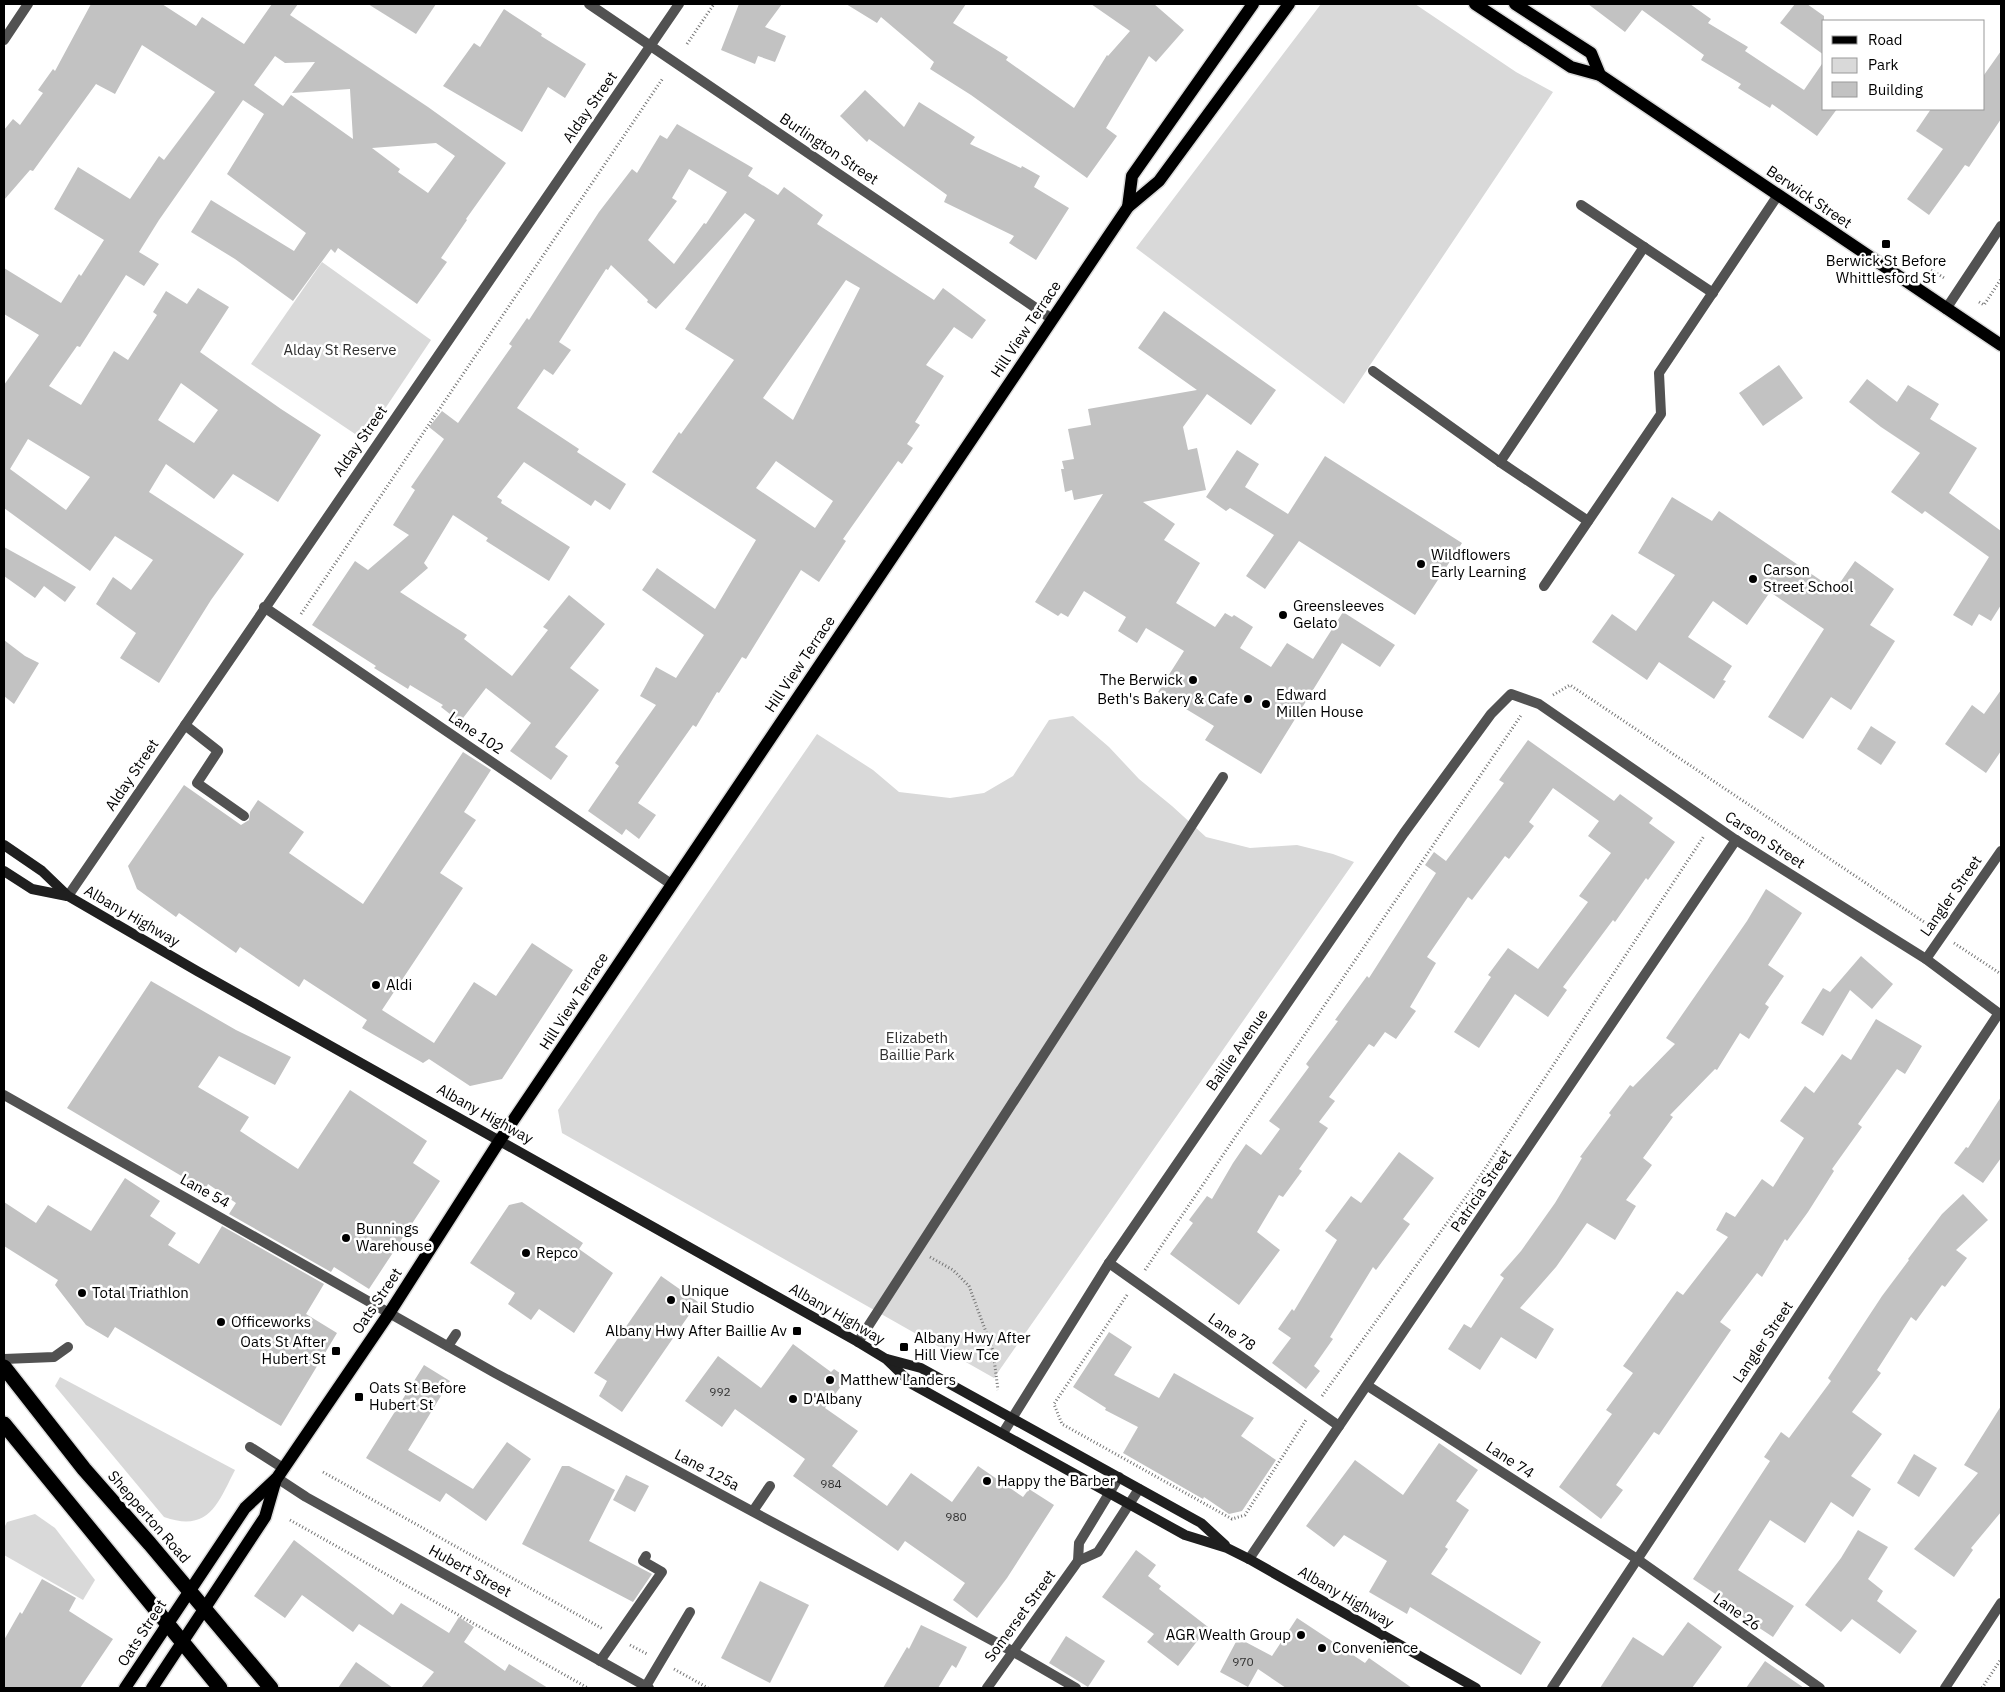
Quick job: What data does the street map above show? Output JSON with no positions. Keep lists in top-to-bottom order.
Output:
{
  "streets": {
    "highway": ["Shepperton Road"],
    "main road": [
      "Berwick Street",
      "Hill View Terrace",
      "Albany Highway",
      "Oats Street"
    ],
    "street": [
      "Alday Street",
      "Burlington Street",
      "Lane 102",
      "Carson Street",
      "Langler Street",
      "Baillie Avenue",
      "Lane 54",
      "Patricia Street",
      "Lane 78",
      "Lane 74",
      "Lane 125a",
      "Hubert Street",
      "Lane 26",
      "Somerset Street"
    ]
  },
  "crossings": [
    ["Alday Street", "Burlington Street"],
    ["Alday Street", "Lane 102"],
    ["Alday Street", "Albany Highway"],
    ["Burlington Street", "Hill View Terrace"],
    ["Hill View Terrace", "Lane 102"],
    ["Hill View Terrace", "Albany Highway"],
    ["Hill View Terrace", "Oats Street"],
    ["Carson Street", "Langler Street"],
    ["Carson Street", "Baillie Avenue"],
    ["Carson Street", "Patricia Street"],
    ["Langler Street", "Lane 74"],
    ["Langler Street", "Lane 26"],
    ["Albany Highway", "Baillie Avenue"],
    ["Albany Highway", "Patricia Street"],
    ["Albany Highway", "Oats Street"],
    ["Albany Highway", "Somerset Street"],
    ["Baillie Avenue", "Lane 78"],
    ["Lane 54", "Oats Street"],
    ["Lane 54", "Lane 125a"],
    ["Patricia Street", "Lane 78"],
    ["Patricia Street", "Lane 74"],
    ["Oats Street", "Lane 125a"],
    ["Oats Street", "Shepperton Road"],
    ["Oats Street", "Hubert Street"],
    ["Lane 74", "Lane 26"],
    ["Lane 125a", "Somerset Street"]
  ],
  "parks": ["Alday St Reserve", "Elizabeth Baillie Park"],
  "places": {
    "transit": [
      "Berwick St Before Whittlesford St",
      "Albany Hwy After Baillie Av",
      "Albany Hwy After Hill View Tce",
      "Oats St After Hubert St",
      "Oats St Before Hubert St"
    ],
    "other": [
      "Wildflowers Early Learning",
      "Carson Street School",
      "Greensleeves Gelato",
      "The Berwick",
      "Beth's Bakery & Cafe",
      "Edward Millen House",
      "Aldi",
      "Bunnings Warehouse",
      "Repco",
      "Total Triathlon",
      "Unique Nail Studio",
      "Officeworks",
      "Matthew Landers",
      "D'Albany",
      "Happy the Barber",
      "AGR Wealth Group",
      "Convenience"
    ]
  },
  "house_numbers": [
    "992",
    "984",
    "980",
    "970"
  ],
  "legend": ["Road", "Park", "Building"]
}
